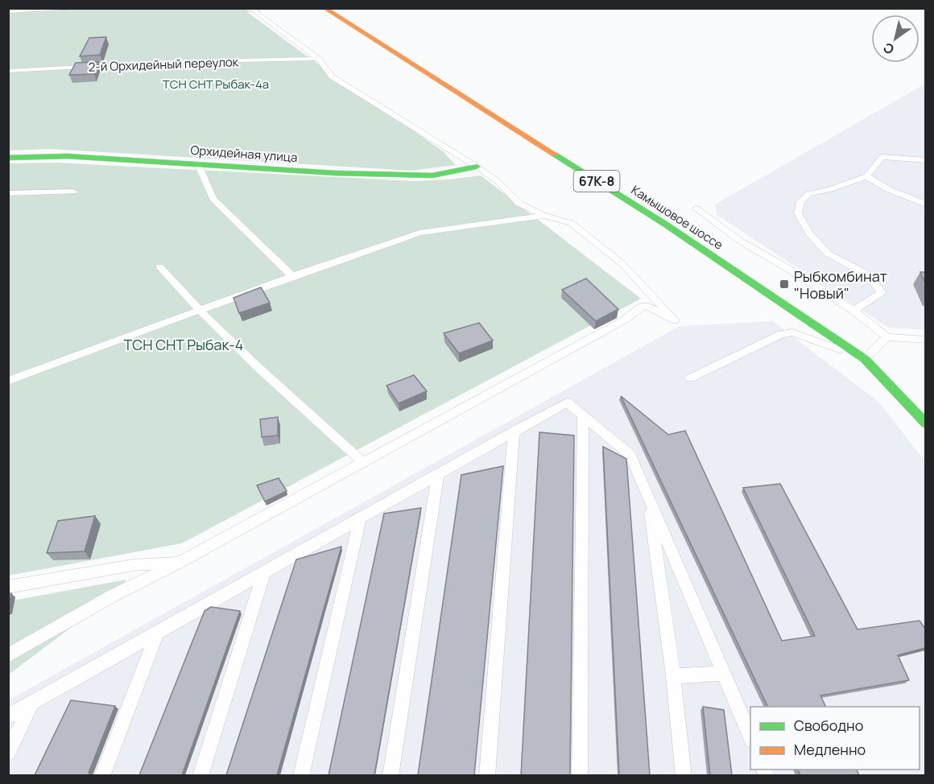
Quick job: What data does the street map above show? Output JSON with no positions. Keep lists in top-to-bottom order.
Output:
{
  "streets": {
    "main road": ["Орхидейная улица", "67К-8", "Камышовое шоссе"],
    "lane": ["2-й Орхидейный переулок"]
  },
  "parks": ["ТСН СНТ Рыбак-4а", "ТСН СНТ Рыбак-4"],
  "places": {
    "transit": ["Рыбкомбинат \"Новый\""]
  },
  "legend": ["Свободно", "Медленно"],
  "north": "bottom left"
}
